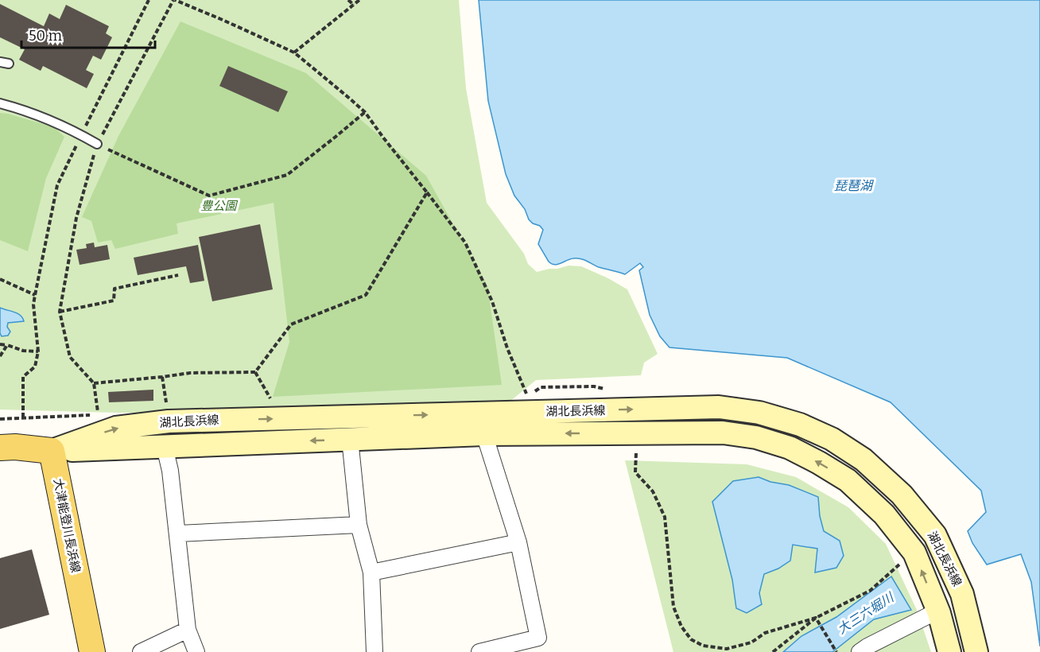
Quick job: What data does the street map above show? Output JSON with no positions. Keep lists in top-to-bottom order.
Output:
{
  "streets": {
    "main road": ["湖北長浜線", "大津能登川長浜線"]
  },
  "crossings": [
    ["湖北長浜線", "大津能登川長浜線"]
  ],
  "water": ["琵琶湖", "大三六堀川"],
  "parks": ["豊公園"],
  "scale_bar": "50 m"
}
